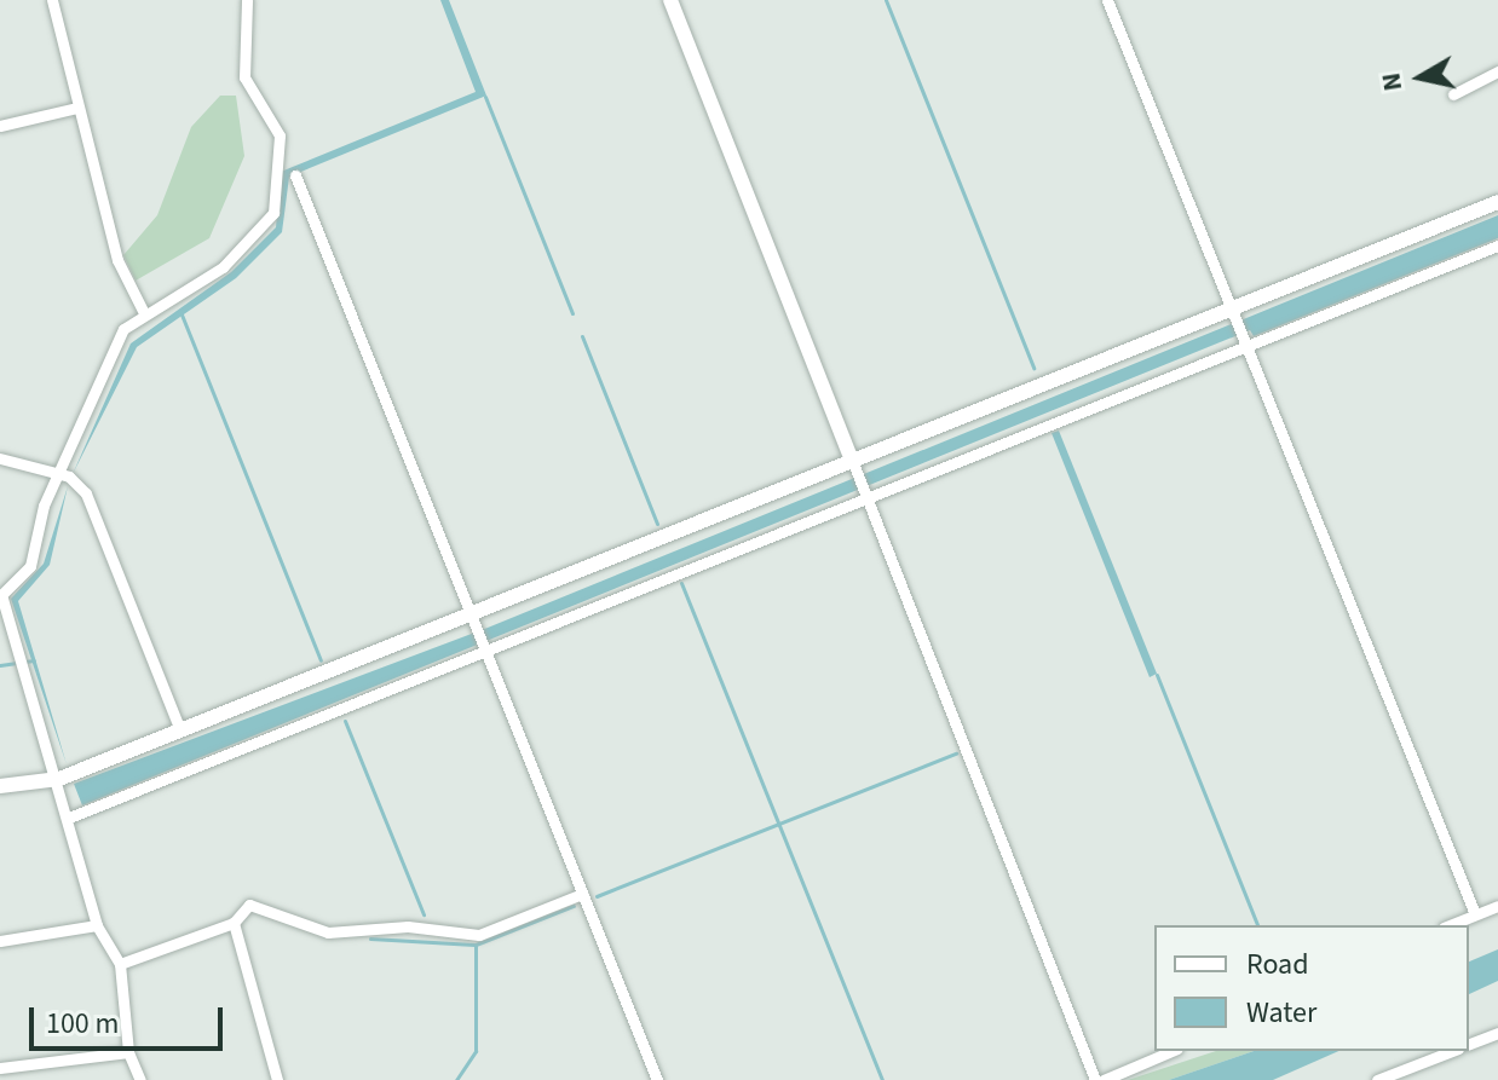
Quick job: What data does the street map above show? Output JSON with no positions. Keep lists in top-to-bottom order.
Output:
{
  "legend": ["Road", "Water"],
  "scale_bar": "100 m",
  "north": "left"
}
